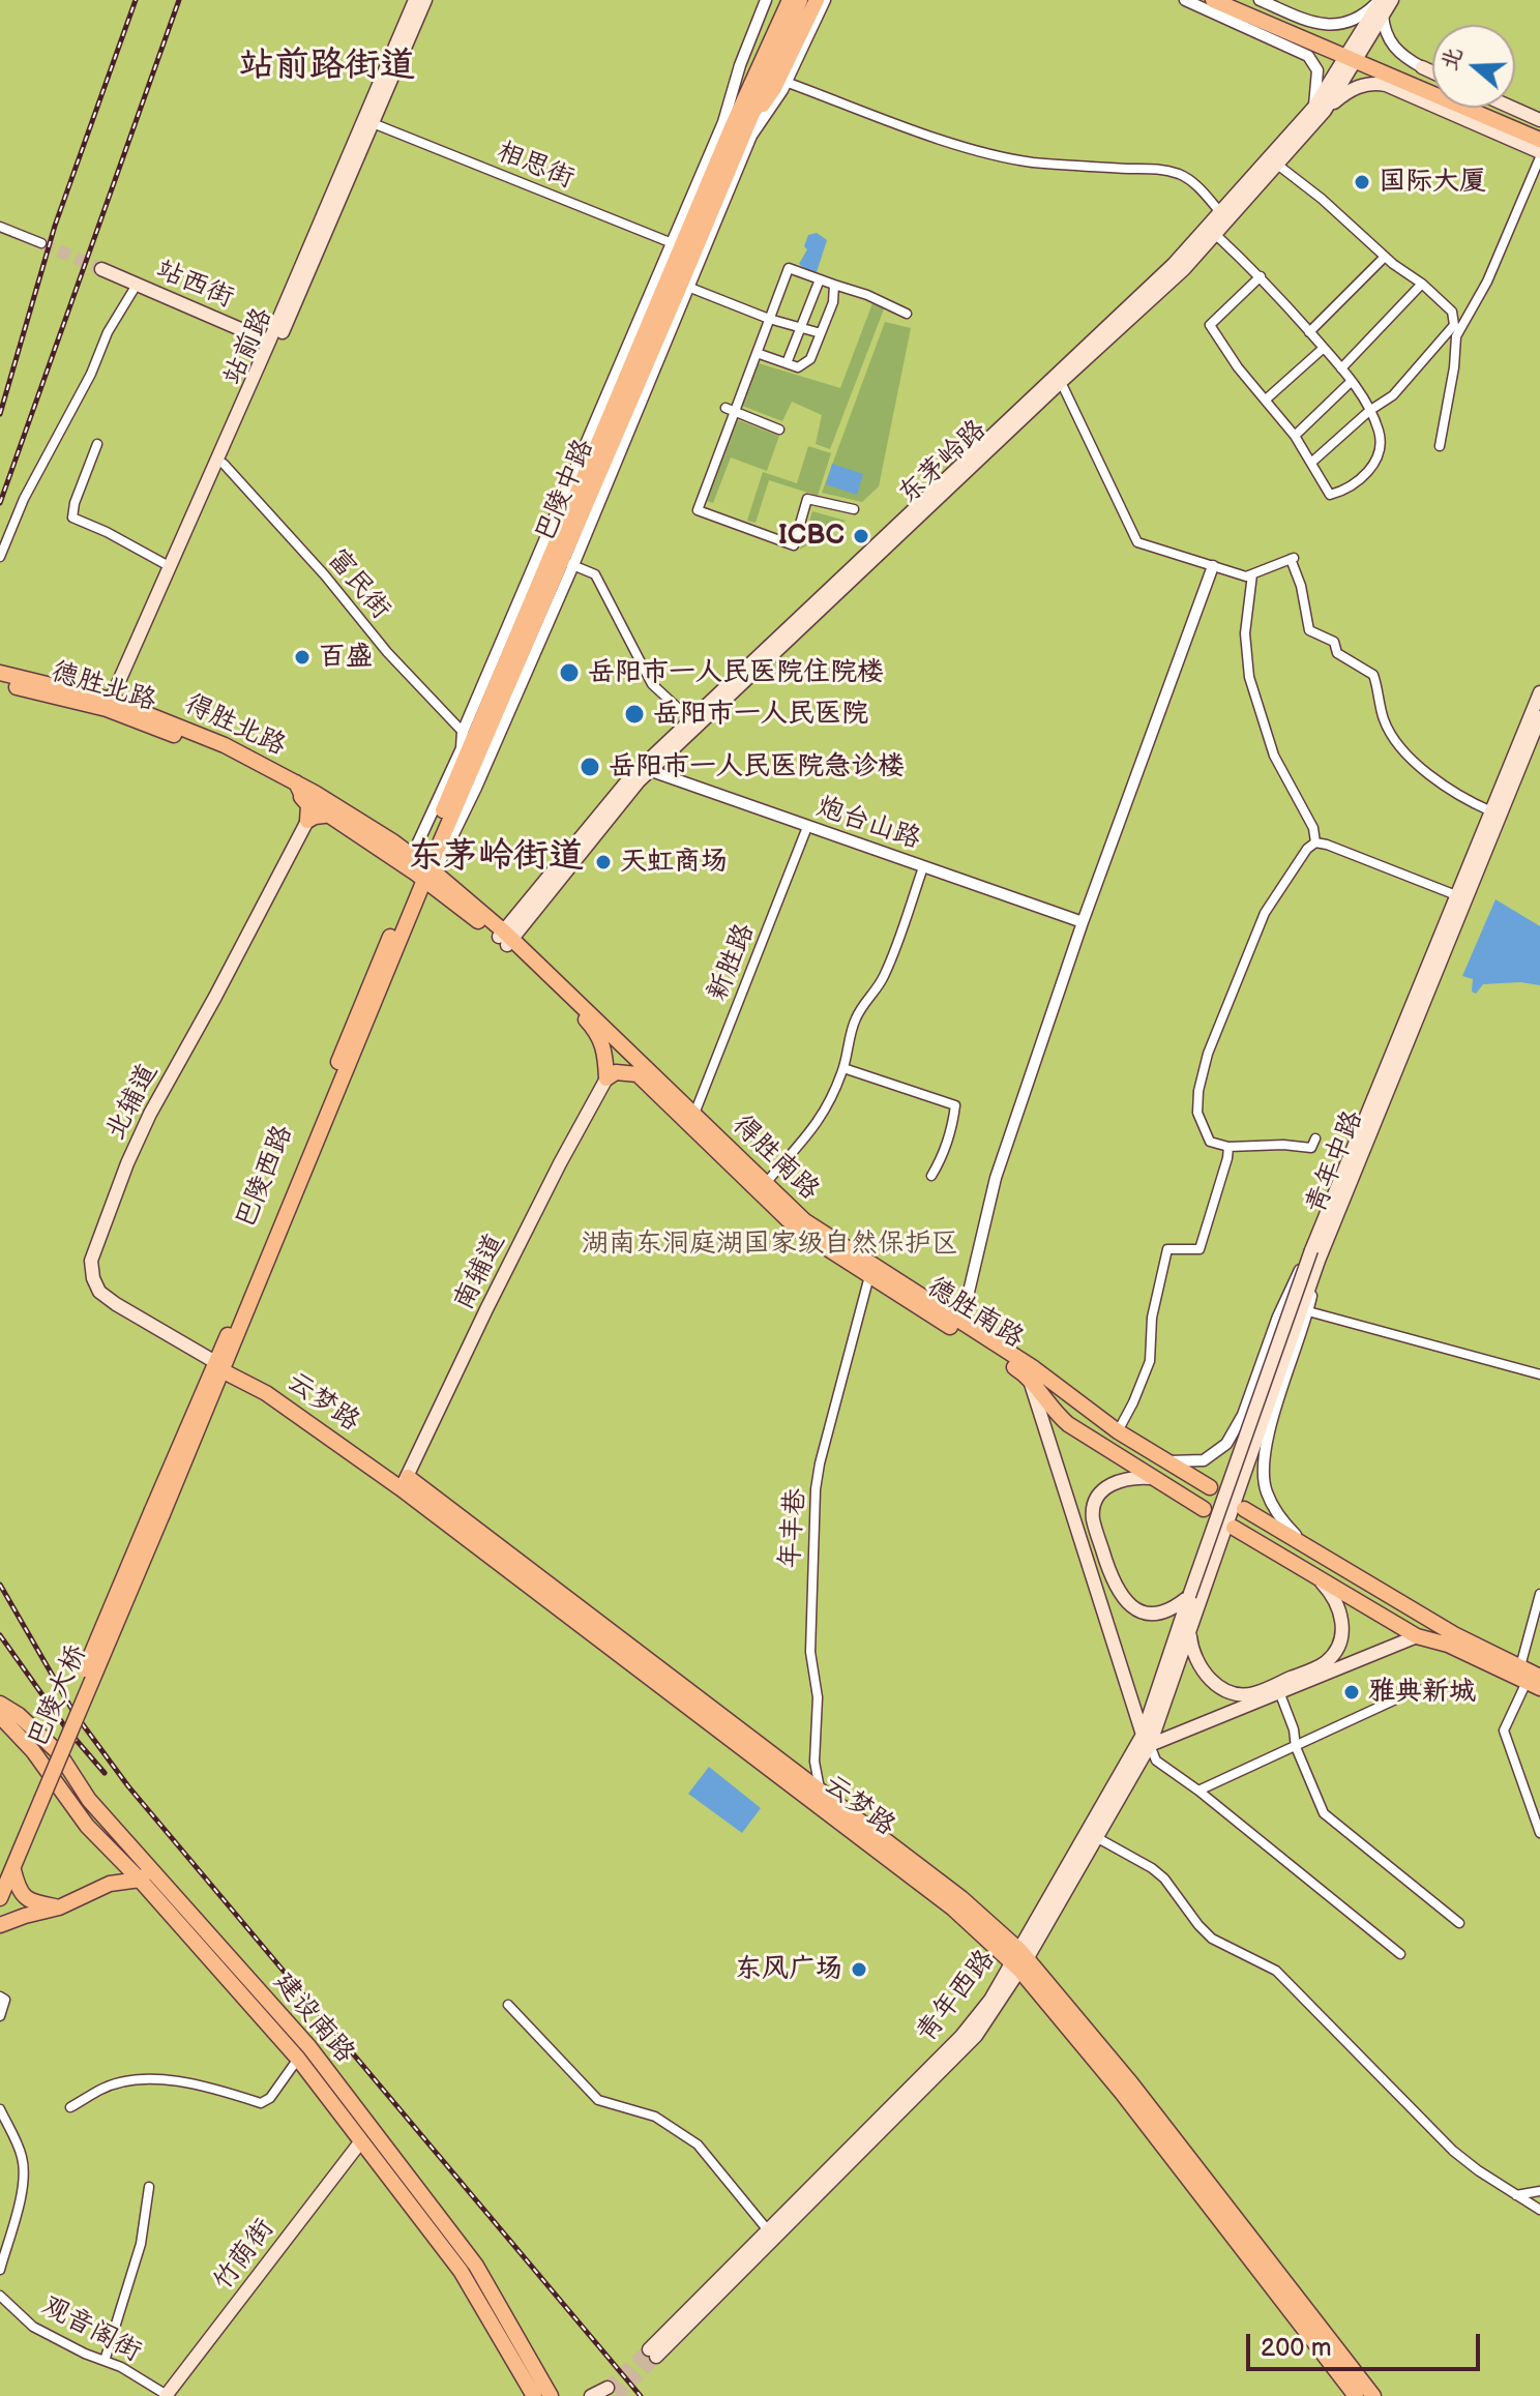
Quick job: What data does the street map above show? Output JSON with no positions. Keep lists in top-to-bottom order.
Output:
{
  "streets": {
    "main road": [
      "站西街",
      "站前路",
      "东茅岭路",
      "巴陵中路",
      "德胜北路",
      "得胜北路",
      "北辅道",
      "得胜南路",
      "青年中路",
      "巴陵西路",
      "南辅道",
      "德胜南路",
      "云梦路",
      "巴陵大桥",
      "青年西路",
      "建设南路",
      "竹荫街"
    ],
    "street": [
      "相思街",
      "富民街",
      "炮台山路",
      "新胜路",
      "年丰巷",
      "观音阁街"
    ]
  },
  "crossings": [
    ["相思街", "站前路"],
    ["相思街", "巴陵中路"],
    ["站西街", "站前路"],
    ["站前路", "富民街"],
    ["站前路", "德胜北路"],
    ["站前路", "得胜北路"],
    ["东茅岭路", "炮台山路"],
    ["东茅岭路", "得胜南路"],
    ["巴陵中路", "得胜北路"],
    ["巴陵中路", "得胜南路"],
    ["巴陵中路", "巴陵西路"],
    ["德胜北路", "得胜北路"],
    ["德胜北路", "得胜南路"],
    ["得胜北路", "得胜南路"],
    ["得胜北路", "巴陵西路"],
    ["炮台山路", "新胜路"],
    ["新胜路", "得胜南路"],
    ["北辅道", "巴陵西路"],
    ["北辅道", "云梦路"],
    ["得胜南路", "巴陵西路"],
    ["得胜南路", "南辅道"],
    ["得胜南路", "德胜南路"],
    ["青年中路", "青年西路"],
    ["巴陵西路", "云梦路"],
    ["巴陵西路", "巴陵大桥"],
    ["南辅道", "德胜南路"],
    ["南辅道", "云梦路"],
    ["德胜南路", "年丰巷"],
    ["云梦路", "青年西路"],
    ["建设南路", "竹荫街"],
    ["竹荫街", "观音阁街"]
  ],
  "districts": ["站前路街道", "东茅岭街道"],
  "parks": ["湖南东洞庭湖国家级自然保护区"],
  "places": [
    "国际大厦",
    "ICBC",
    "百盛",
    "岳阳市一人民医院住院楼",
    "岳阳市一人民医院",
    "岳阳市一人民医院急诊楼",
    "天虹商场",
    "雅典新城",
    "东风广场"
  ],
  "scale_bar": "200 m",
  "north": "left"
}
